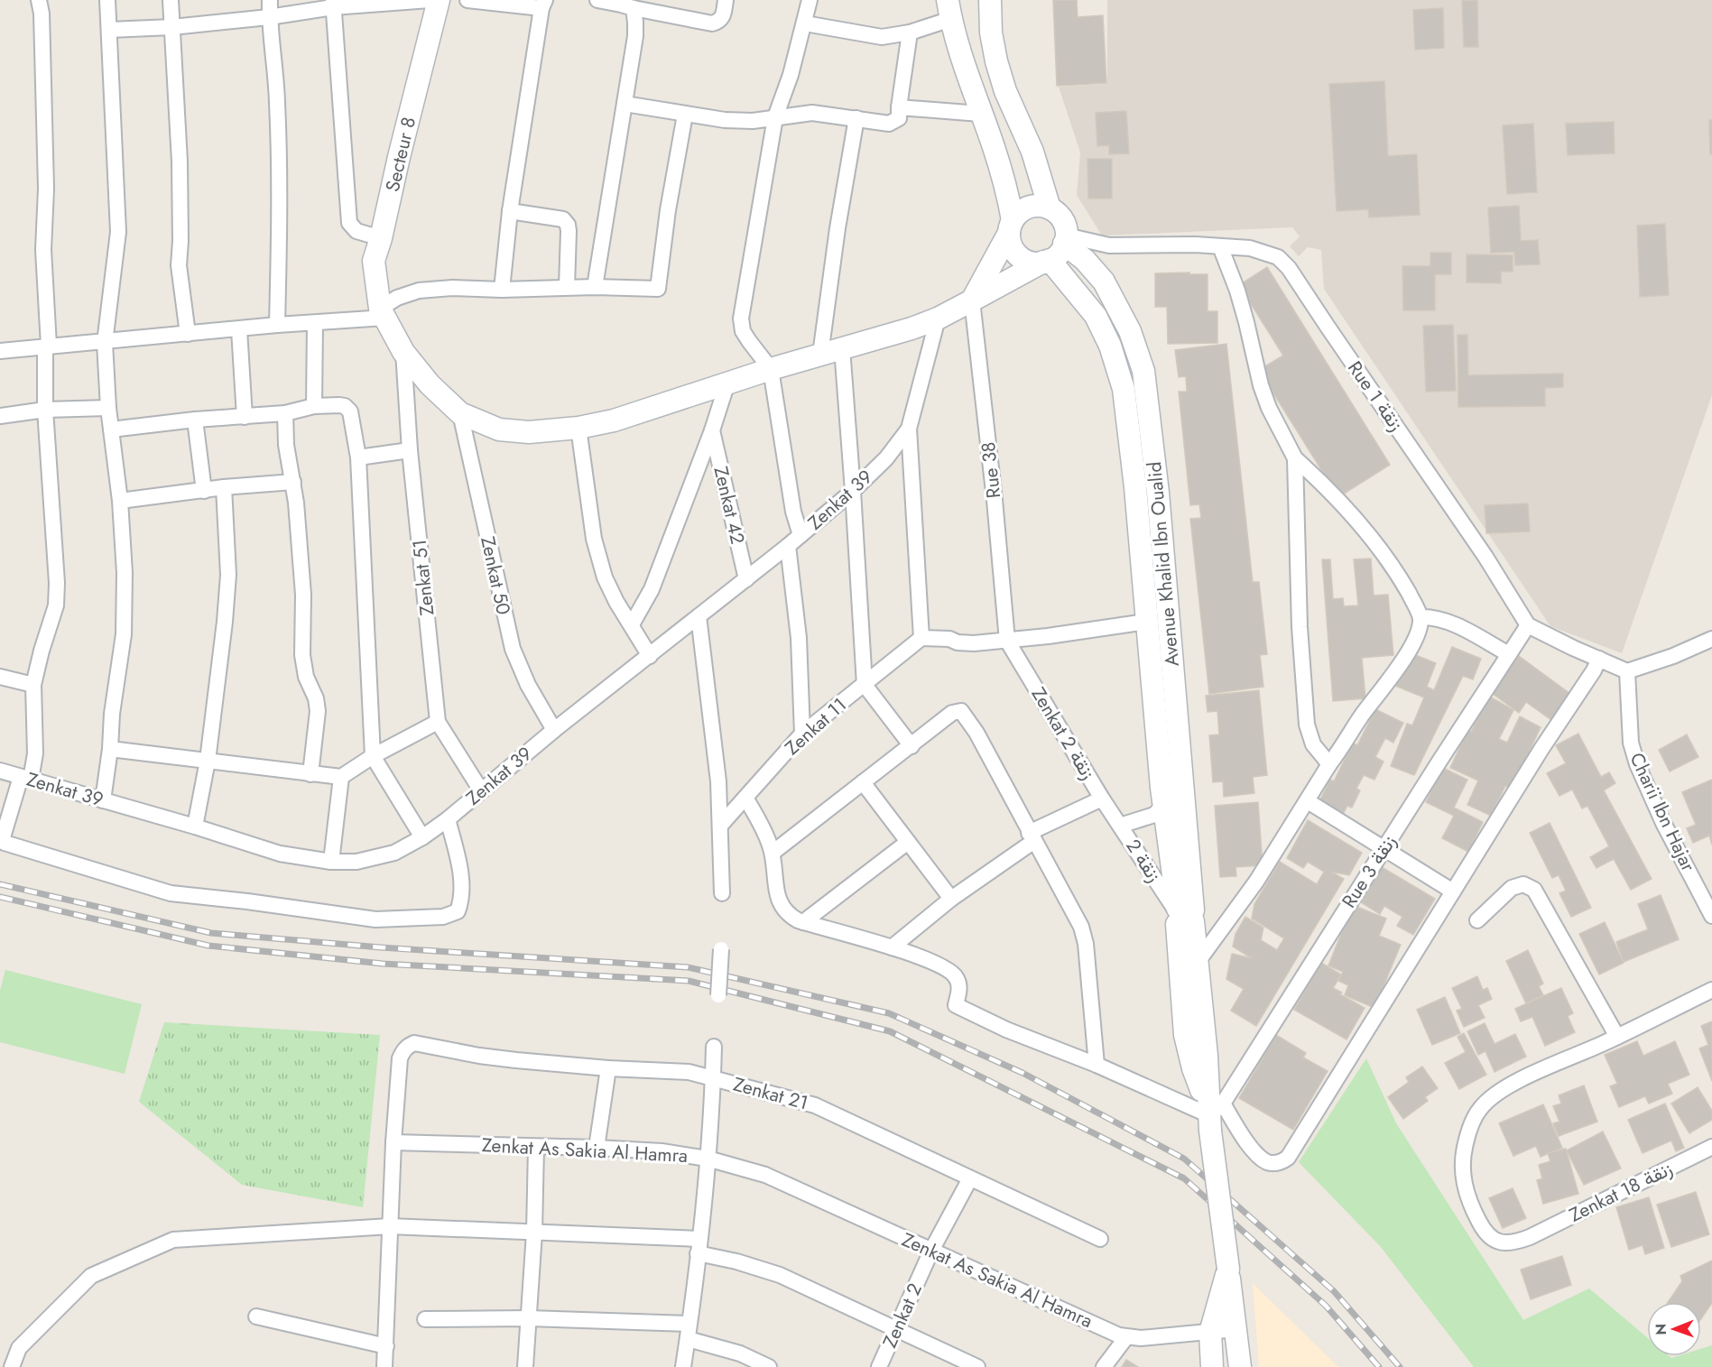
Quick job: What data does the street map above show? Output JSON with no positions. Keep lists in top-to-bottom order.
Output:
{
  "streets": {
    "main road": ["Secteur 8", "Avenue Khalid Ibn Oualid"],
    "street": [
      "Rue 1 زنقة",
      "Rue 38",
      "Zenkat 39",
      "Zenkat 42",
      "Zenkat 50",
      "Zenkat 51",
      "Zenkat 11",
      "Zenkat 2 زنقة",
      "Charii Ibn Hajar",
      "زنقة 2",
      "Rue 3 زنقة",
      "Zenkat 21",
      "Zenkat As Sakia Al Hamra",
      "Zenkat 18 زنقة",
      "Zenkat 2"
    ]
  },
  "crossings": [
    ["Rue 1 زنقة", "Avenue Khalid Ibn Oualid"],
    ["Rue 1 زنقة", "Rue 3 زنقة"],
    ["Rue 38", "Zenkat 2 زنقة"],
    ["Zenkat 39", "Zenkat 42"],
    ["Zenkat 39", "Zenkat 50"],
    ["Zenkat 39", "Zenkat 51"],
    ["Zenkat 39", "Zenkat 11"],
    ["Avenue Khalid Ibn Oualid", "زنقة 2"],
    ["Avenue Khalid Ibn Oualid", "Rue 3 زنقة"],
    ["Avenue Khalid Ibn Oualid", "Zenkat As Sakia Al Hamra"],
    ["Zenkat 2 زنقة", "زنقة 2"],
    ["Zenkat 21", "Zenkat As Sakia Al Hamra"],
    ["Zenkat 21", "Zenkat 2"],
    ["Zenkat As Sakia Al Hamra", "Zenkat 2"]
  ],
  "north": "left"
}
